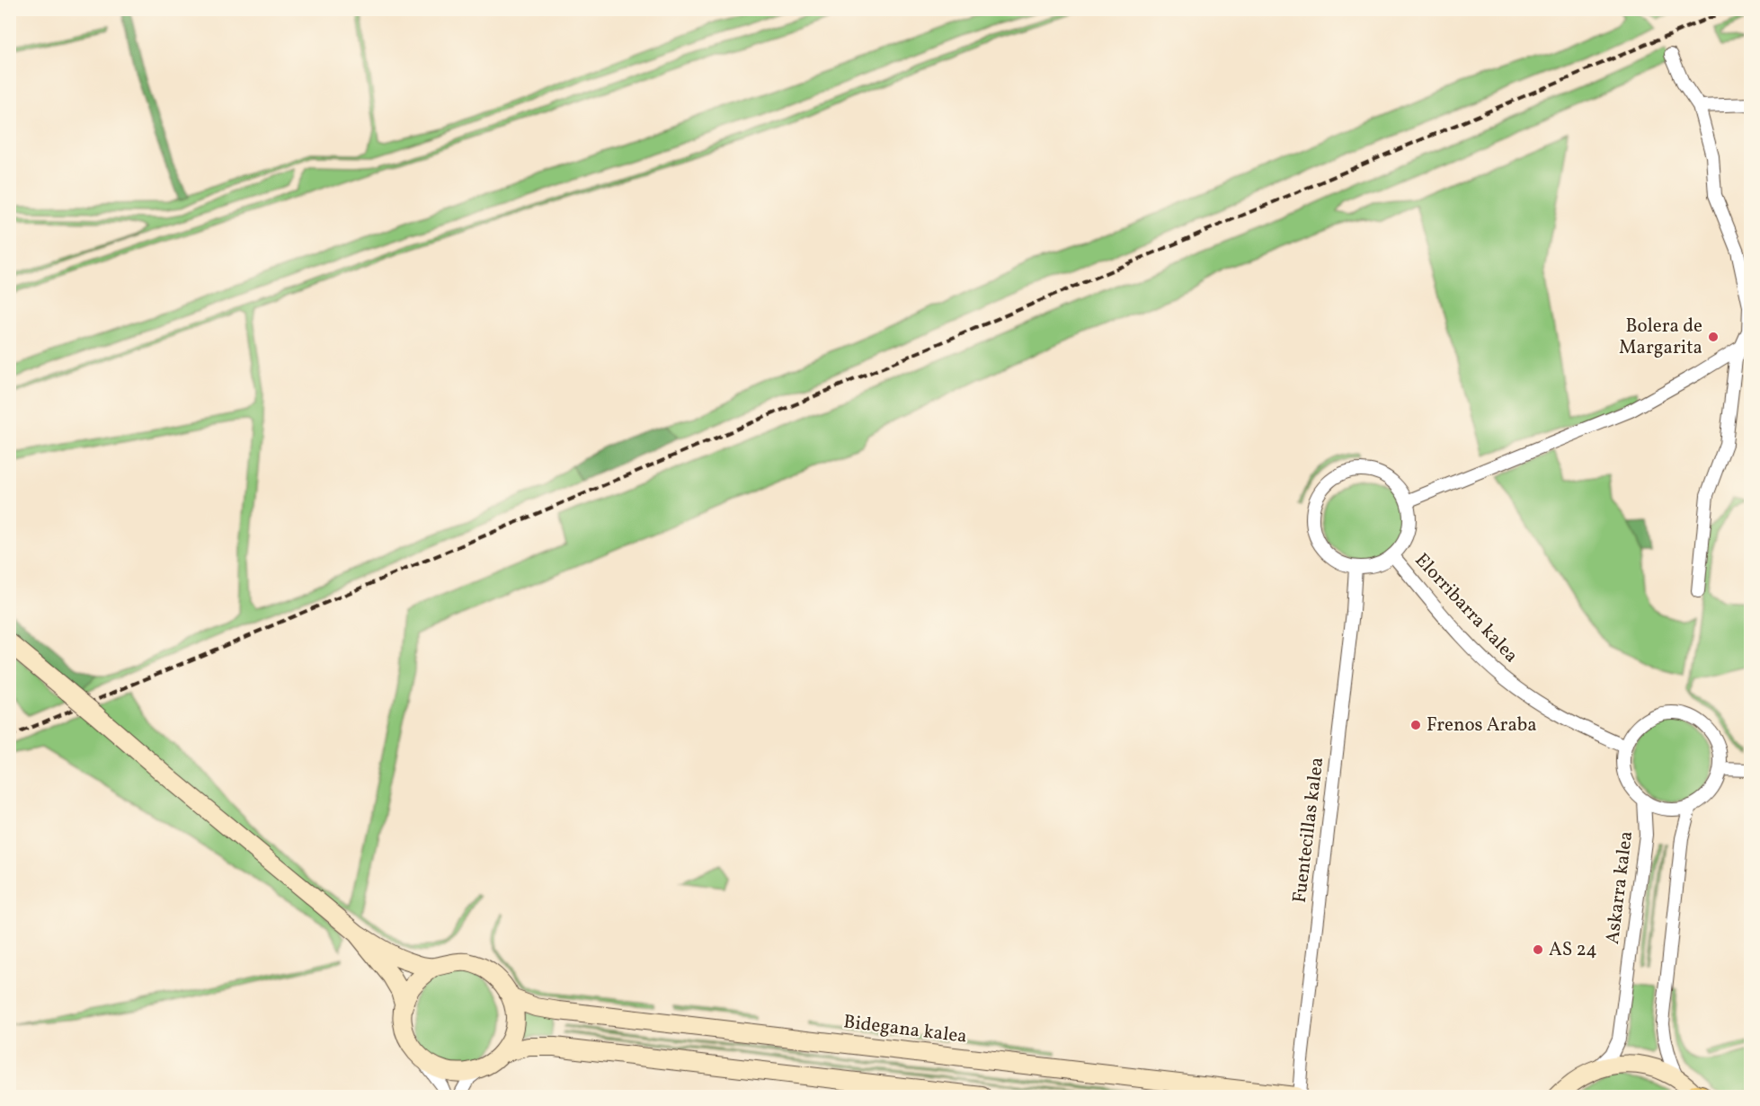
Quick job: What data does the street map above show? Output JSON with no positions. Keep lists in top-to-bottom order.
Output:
{
  "streets": {
    "street": [
      "Elorribarra kalea",
      "Fuentecillas kalea",
      "Askarra kalea",
      "Bidegana kalea"
    ]
  },
  "crossings": [
    ["Elorribarra kalea", "Fuentecillas kalea"],
    ["Elorribarra kalea", "Askarra kalea"],
    ["Fuentecillas kalea", "Bidegana kalea"]
  ],
  "places": ["Bolera de Margarita", "Frenos Araba", "AS 24"]
}
